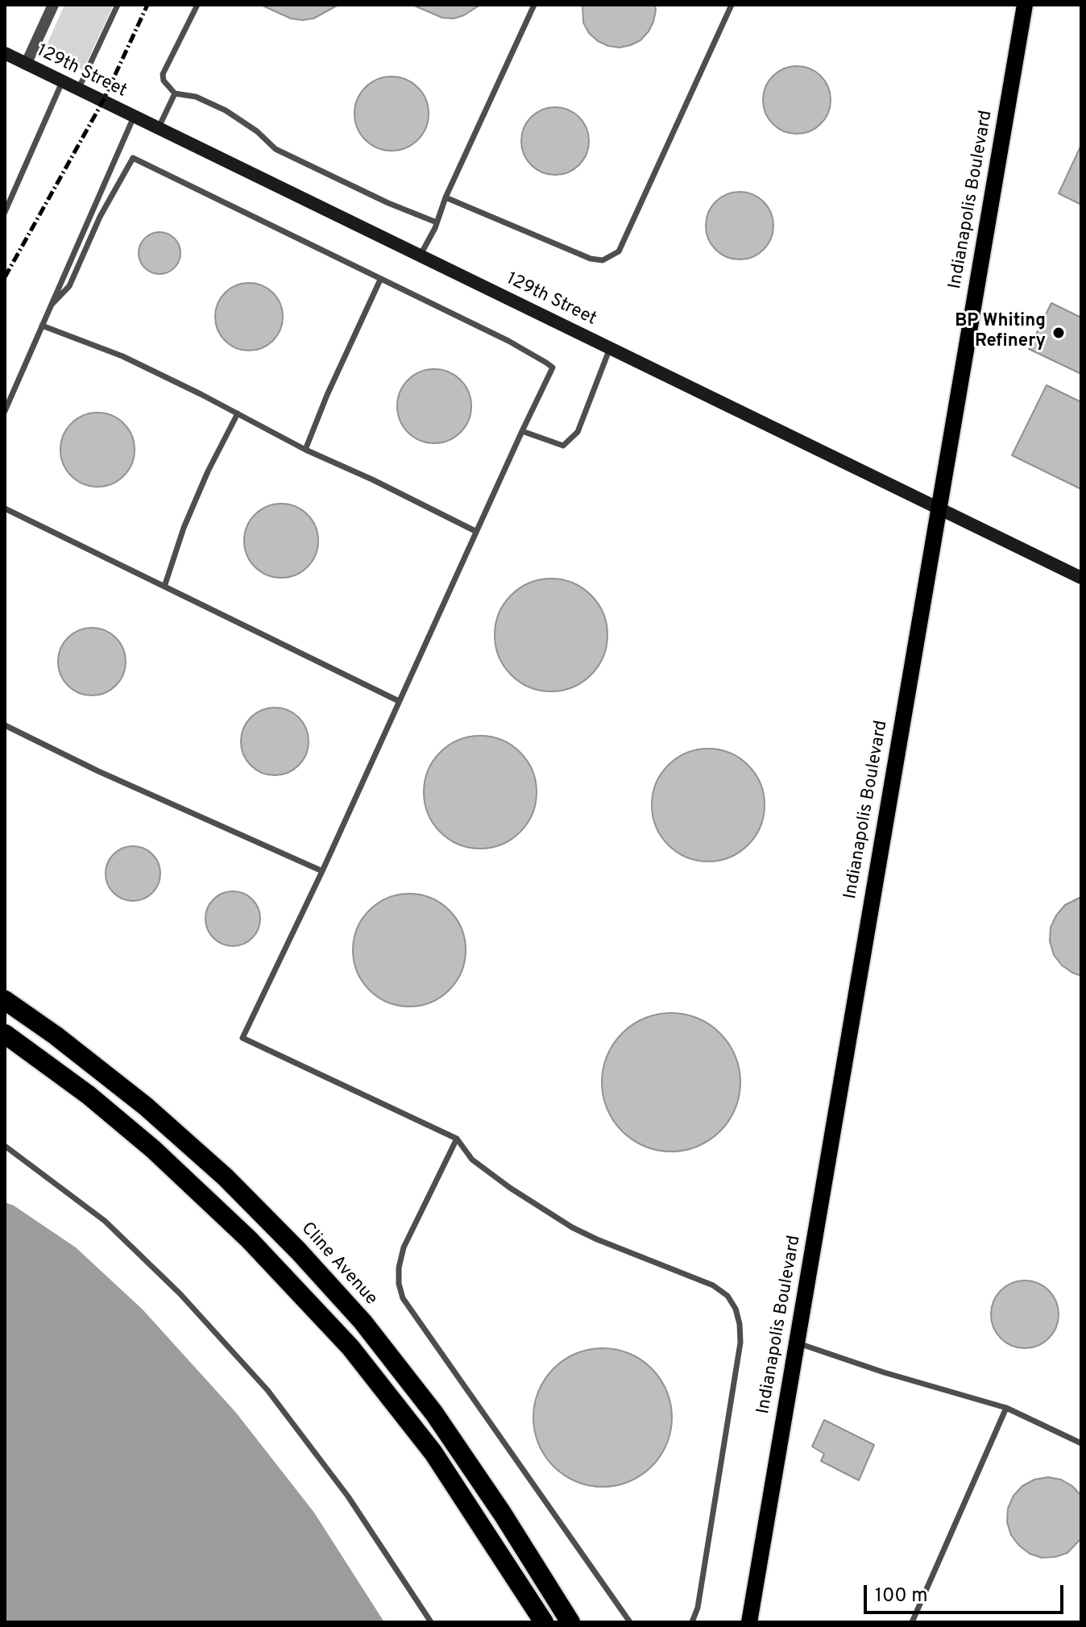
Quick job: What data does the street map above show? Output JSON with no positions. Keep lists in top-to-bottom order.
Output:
{
  "streets": {
    "highway": ["Cline Avenue"],
    "main road": ["129th Street", "Indianapolis Boulevard"]
  },
  "crossings": [
    ["129th Street", "Indianapolis Boulevard"]
  ],
  "places": ["BP Whiting Refinery"],
  "scale_bar": "100 m"
}
